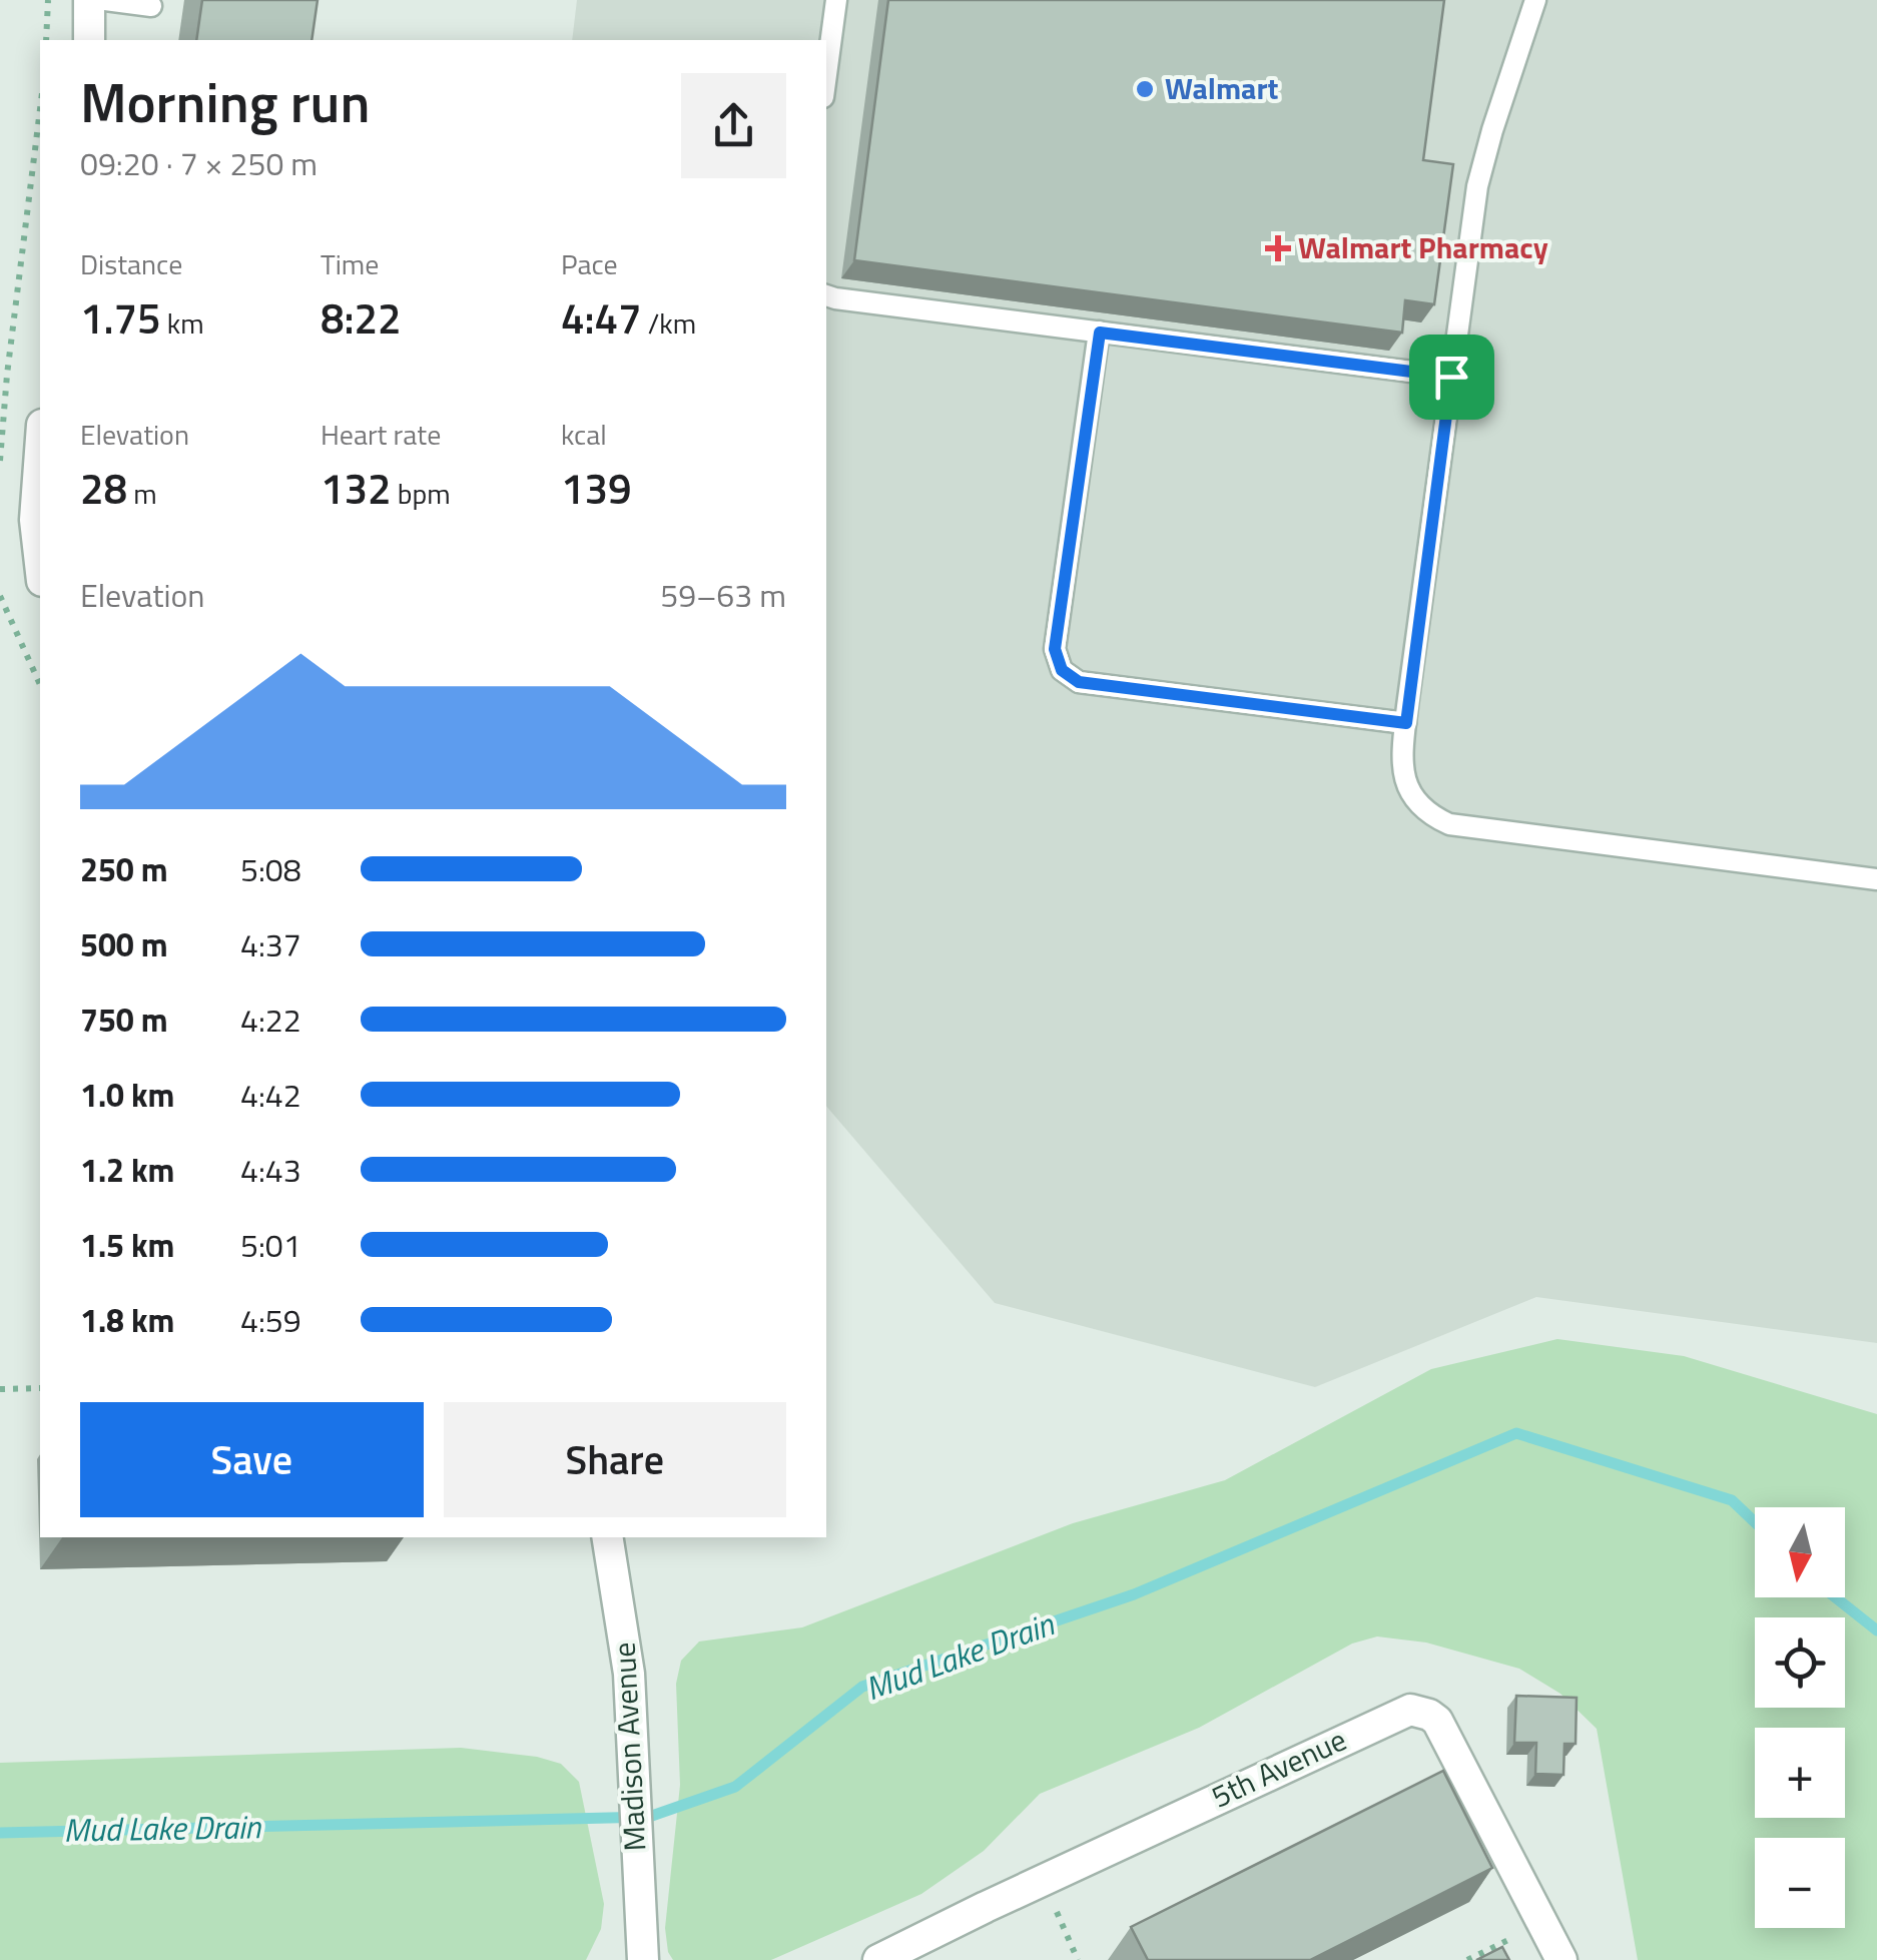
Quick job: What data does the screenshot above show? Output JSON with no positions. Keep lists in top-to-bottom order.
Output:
{
  "streets": {
    "street": ["Madison Avenue", "5th Avenue"]
  },
  "water": ["Mud Lake Drain"],
  "places": {
    "other": ["Walmart"],
    "health": ["Walmart Pharmacy"]
  },
  "north": "bottom",
  "page": {
    "heading": ["Morning run", "09:20 · 7 × 250 m"],
    "stats": [
      ["Distance", "1.75 km"],
      ["Time", "8:22"],
      ["Pace", "4:47 /km"],
      ["Elevation", "28 m"],
      ["Heart rate", "132 bpm"],
      ["kcal", "139"]
    ],
    "chart": ["Elevation", "59–63 m"],
    "list": [
      {
        "name": "250 m",
        "note": "5:08"
      },
      {
        "name": "500 m",
        "note": "4:37"
      },
      {
        "name": "750 m",
        "note": "4:22"
      },
      {
        "name": "1.0 km",
        "note": "4:42"
      },
      {
        "name": "1.2 km",
        "note": "4:43"
      },
      {
        "name": "1.5 km",
        "note": "5:01"
      },
      {
        "name": "1.8 km",
        "note": "4:59"
      }
    ],
    "buttons": ["Save", "Share"],
    "map_buttons": ["+", "−"]
  }
}
